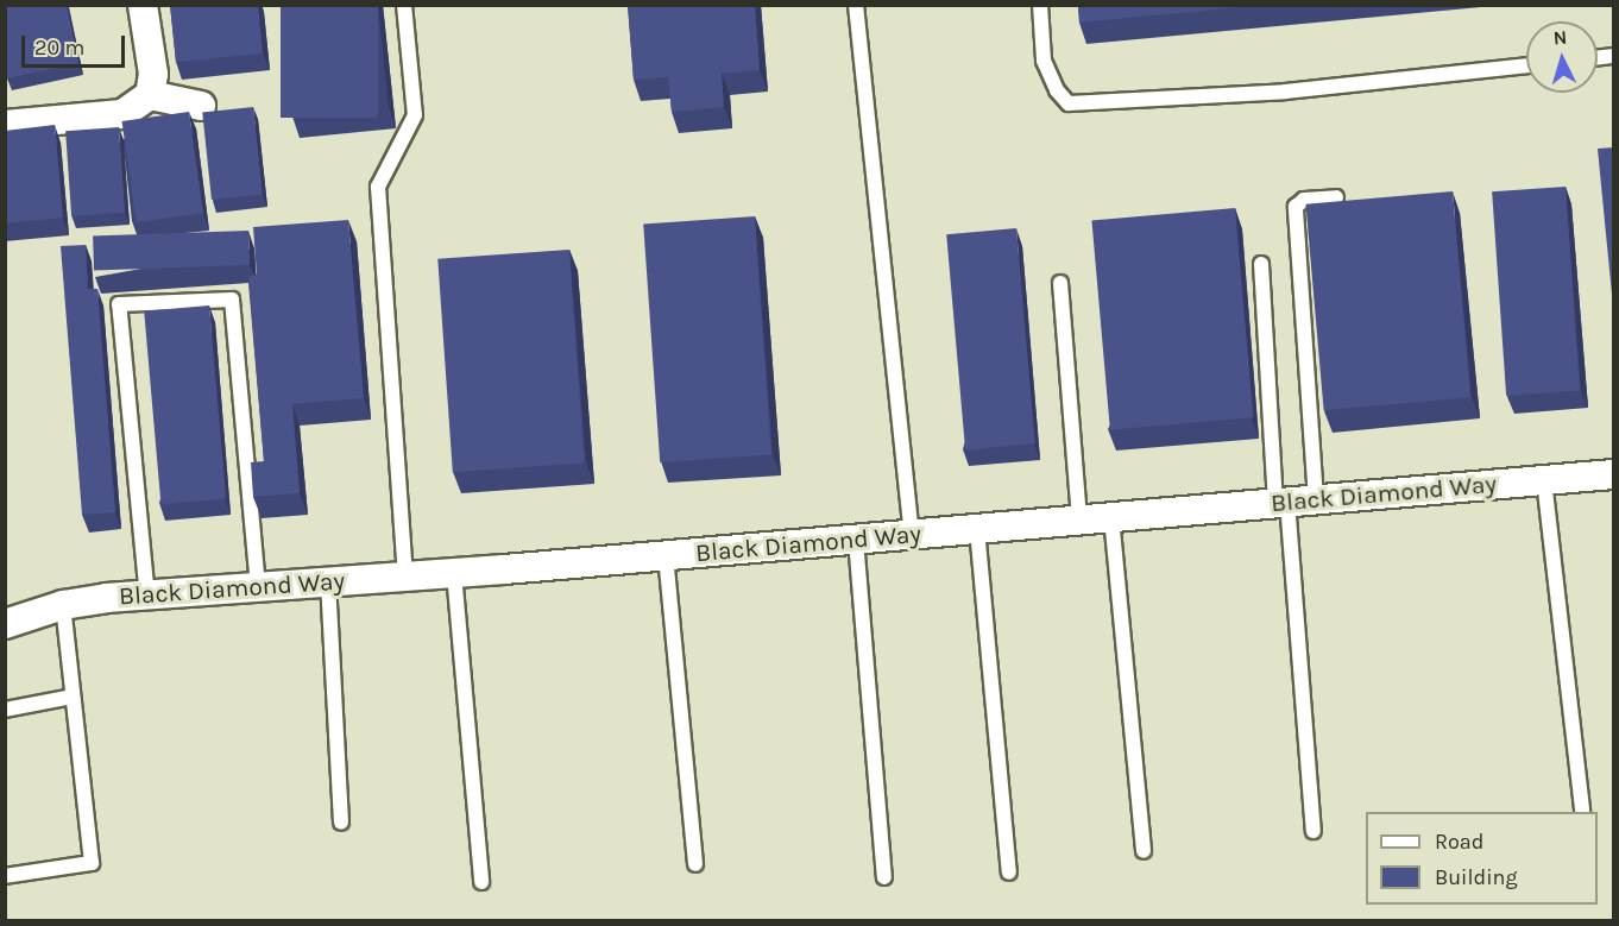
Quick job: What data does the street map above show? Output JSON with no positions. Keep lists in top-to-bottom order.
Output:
{
  "streets": {
    "street": ["Black Diamond Way"]
  },
  "legend": ["Road", "Building"],
  "scale_bar": "20 m",
  "north": "top"
}
